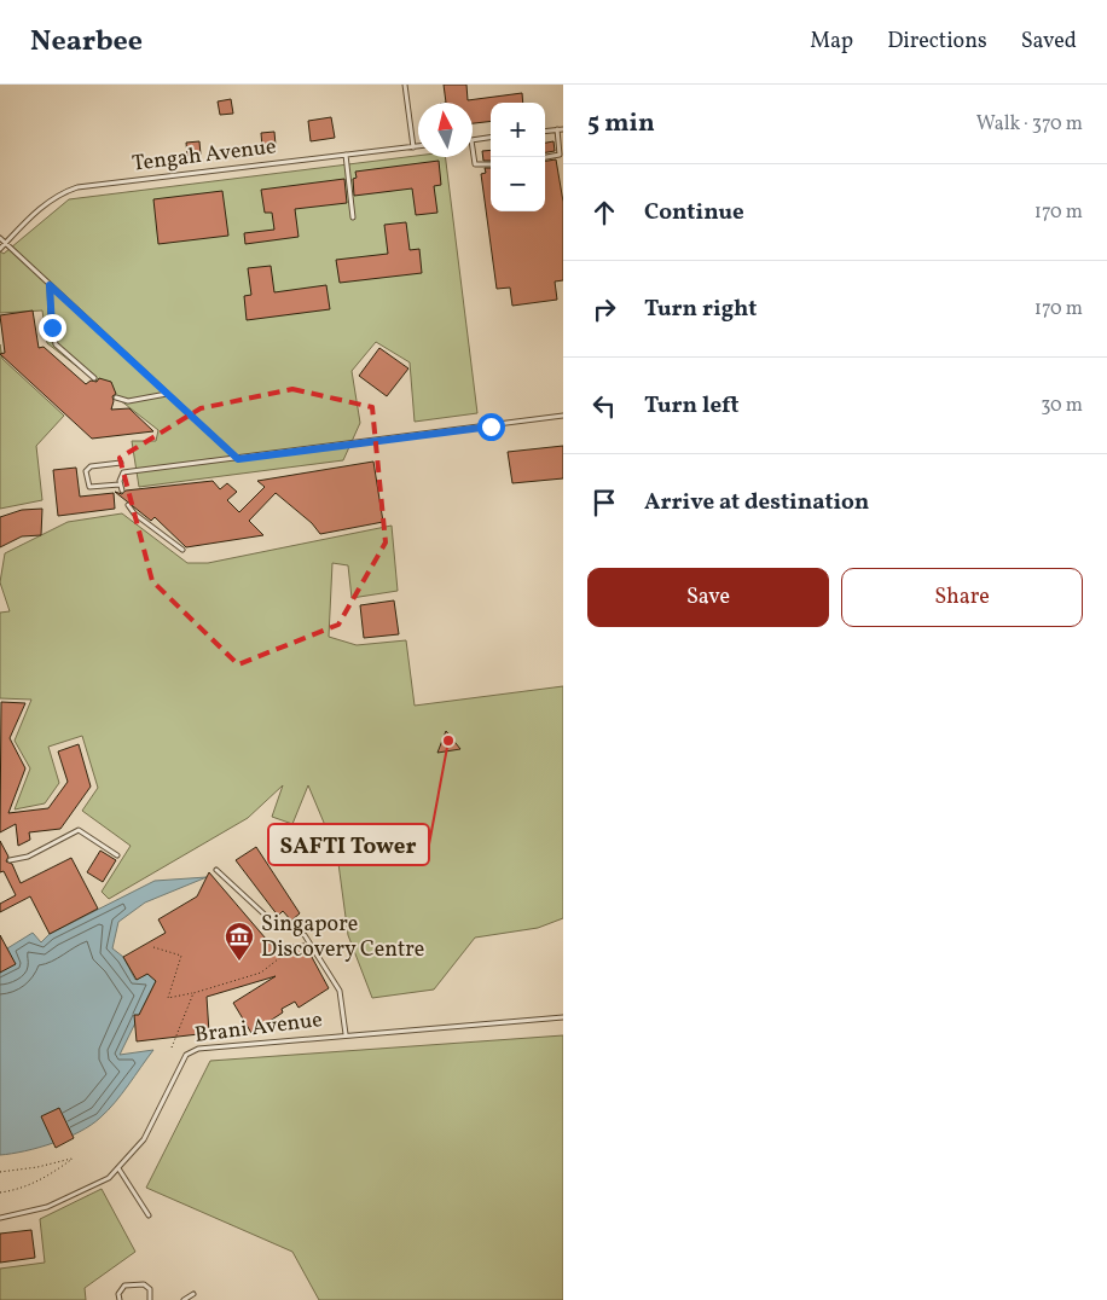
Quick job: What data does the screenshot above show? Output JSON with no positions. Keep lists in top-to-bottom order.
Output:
{
  "streets": {
    "lane": ["Tengah Avenue", "Brani Avenue"]
  },
  "places": {
    "other": ["SAFTI Tower"],
    "museum": ["Singapore Discovery Centre"]
  },
  "north": "top",
  "page": {
    "header": "Nearbee",
    "nav": ["Map", "Directions", "Saved"],
    "heading": ["5 min", "Walk · 370 m"],
    "map_buttons": ["+", "−"],
    "list": [
      ["Continue", "170 m"],
      ["Turn right", "170 m"],
      ["Turn left", "30 m"],
      "Arrive at destination"
    ],
    "buttons": ["Save", "Share"]
  }
}
